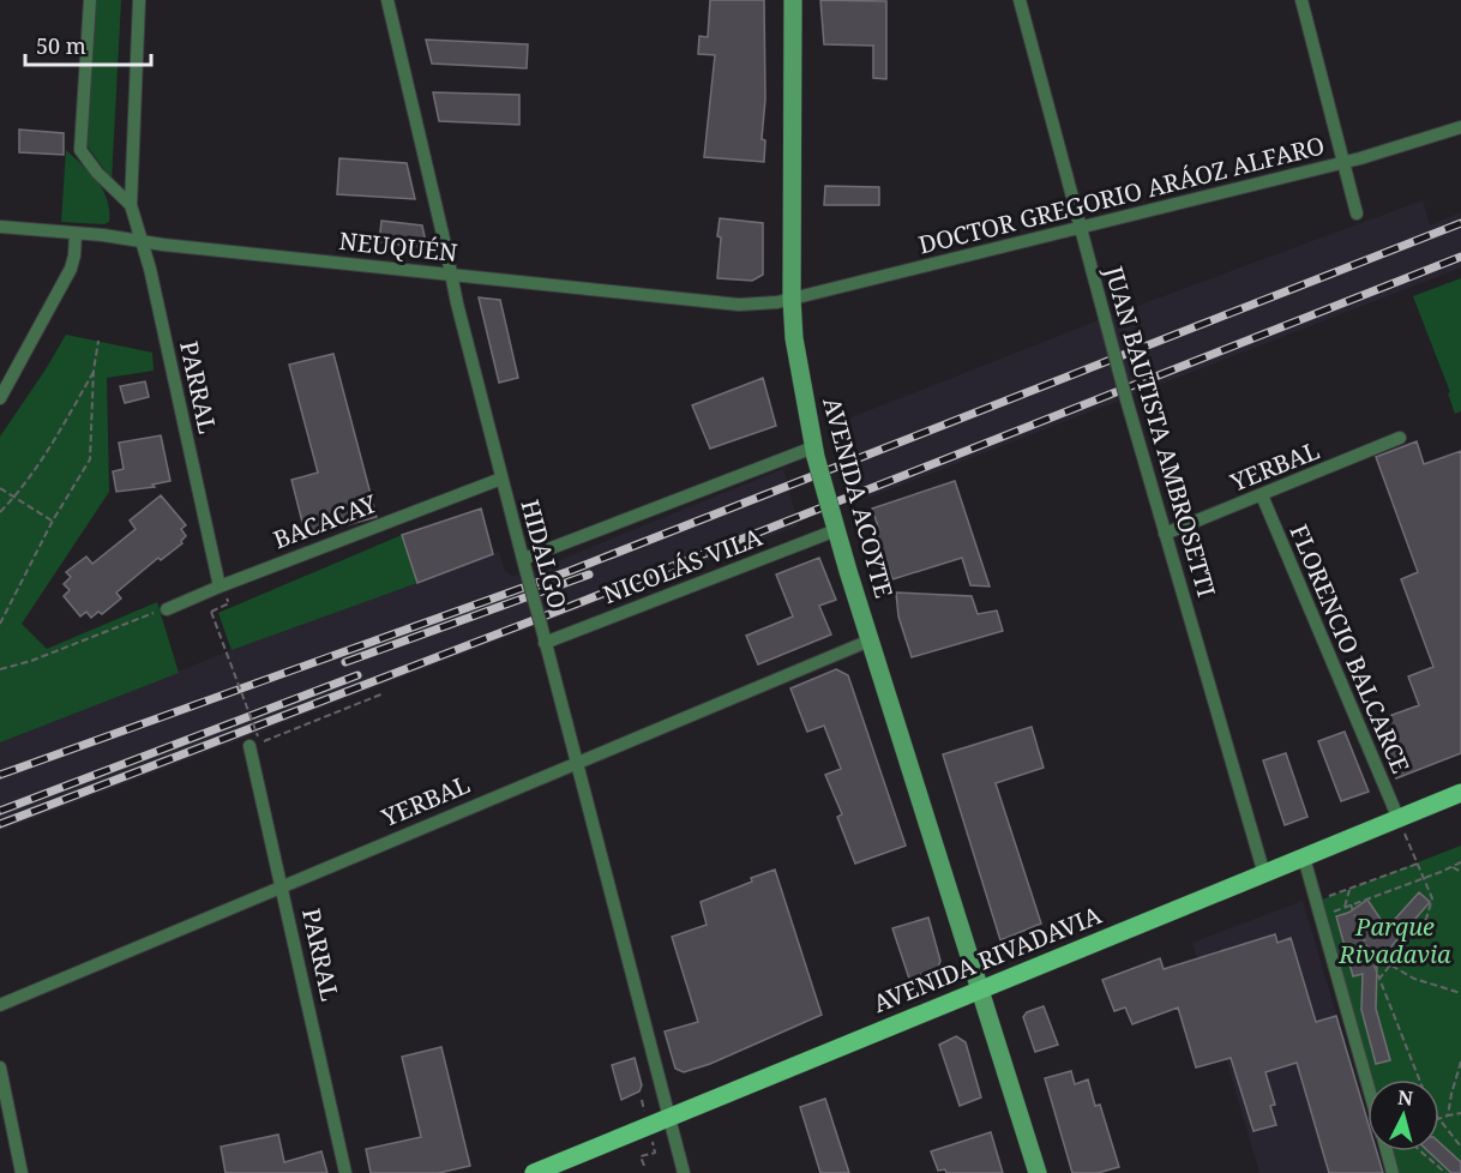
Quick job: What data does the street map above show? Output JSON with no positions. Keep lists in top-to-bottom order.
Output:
{
  "streets": {
    "main road": ["AVENIDA ACOYTE", "AVENIDA RIVADAVIA"],
    "street": [
      "DOCTOR GREGORIO ARÁOZ ALFARO",
      "NEUQUÉN",
      "PARRAL",
      "JUAN BAUTISTA AMBROSETTI",
      "YERBAL",
      "BACACAY",
      "HIDALGO",
      "NICOLÁS VILA",
      "FLORENCIO BALCARCE"
    ]
  },
  "crossings": [
    ["DOCTOR GREGORIO ARÁOZ ALFARO", "NEUQUÉN"],
    ["DOCTOR GREGORIO ARÁOZ ALFARO", "JUAN BAUTISTA AMBROSETTI"],
    ["DOCTOR GREGORIO ARÁOZ ALFARO", "AVENIDA ACOYTE"],
    ["NEUQUÉN", "PARRAL"],
    ["NEUQUÉN", "AVENIDA ACOYTE"],
    ["NEUQUÉN", "HIDALGO"],
    ["PARRAL", "YERBAL"],
    ["PARRAL", "BACACAY"],
    ["JUAN BAUTISTA AMBROSETTI", "YERBAL"],
    ["JUAN BAUTISTA AMBROSETTI", "AVENIDA RIVADAVIA"],
    ["YERBAL", "AVENIDA ACOYTE"],
    ["YERBAL", "HIDALGO"],
    ["YERBAL", "FLORENCIO BALCARCE"],
    ["AVENIDA ACOYTE", "NICOLÁS VILA"],
    ["AVENIDA ACOYTE", "AVENIDA RIVADAVIA"],
    ["BACACAY", "HIDALGO"],
    ["HIDALGO", "NICOLÁS VILA"],
    ["HIDALGO", "AVENIDA RIVADAVIA"],
    ["FLORENCIO BALCARCE", "AVENIDA RIVADAVIA"]
  ],
  "parks": ["Parque Rivadavia"],
  "scale_bar": "50 m",
  "north": "top"
}
